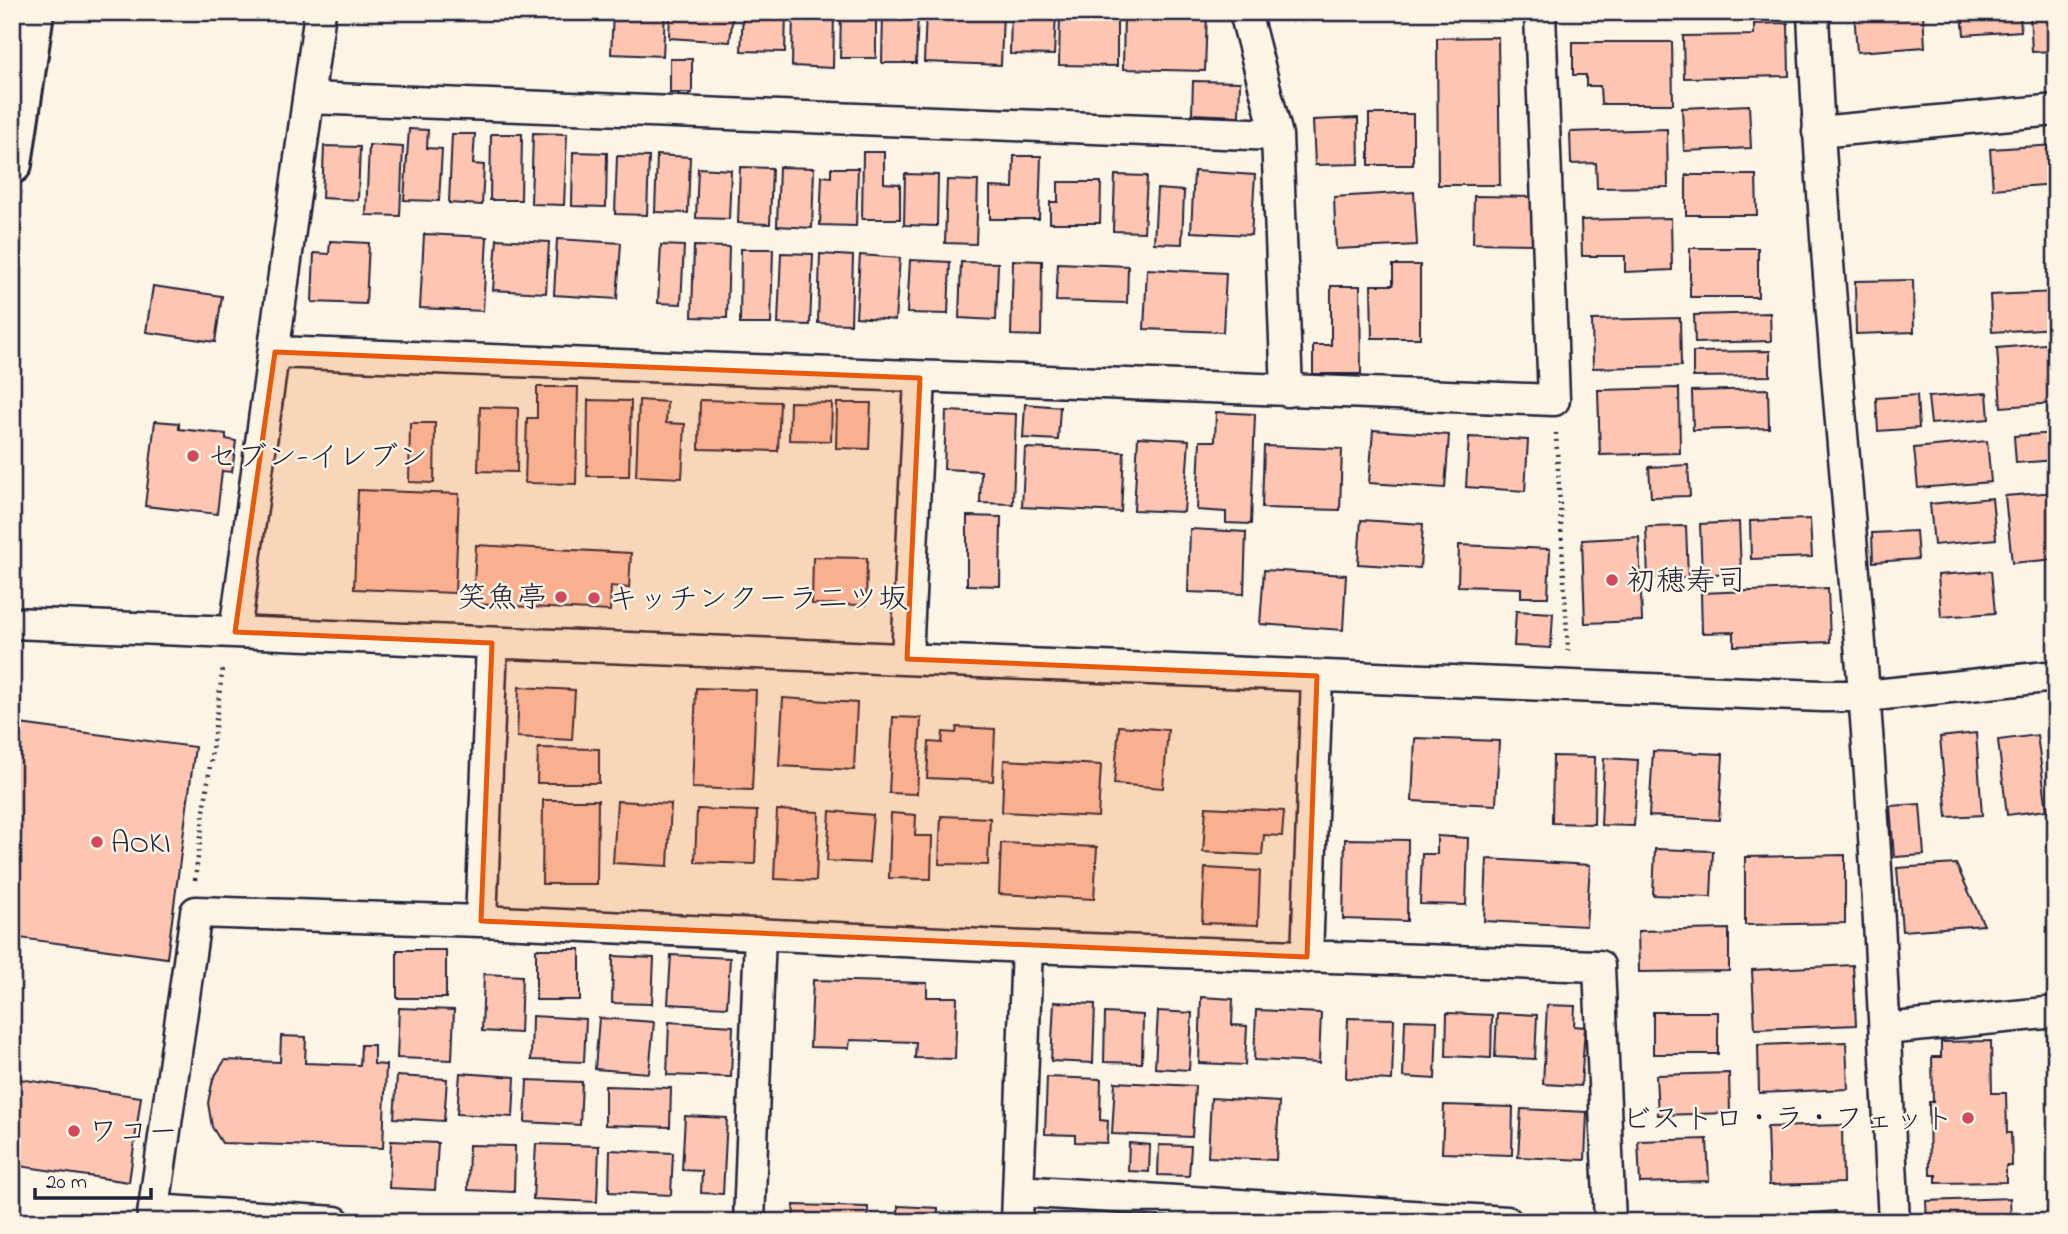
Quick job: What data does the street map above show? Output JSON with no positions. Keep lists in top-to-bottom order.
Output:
{
  "places": [
    "セブン-イレブン",
    "初穂寿司",
    "笑魚亭",
    "キッチンクーラ二ツ坂",
    "AOKI",
    "ビストロ・ラ・フェット",
    "ワコー"
  ],
  "scale_bar": "20 m"
}
